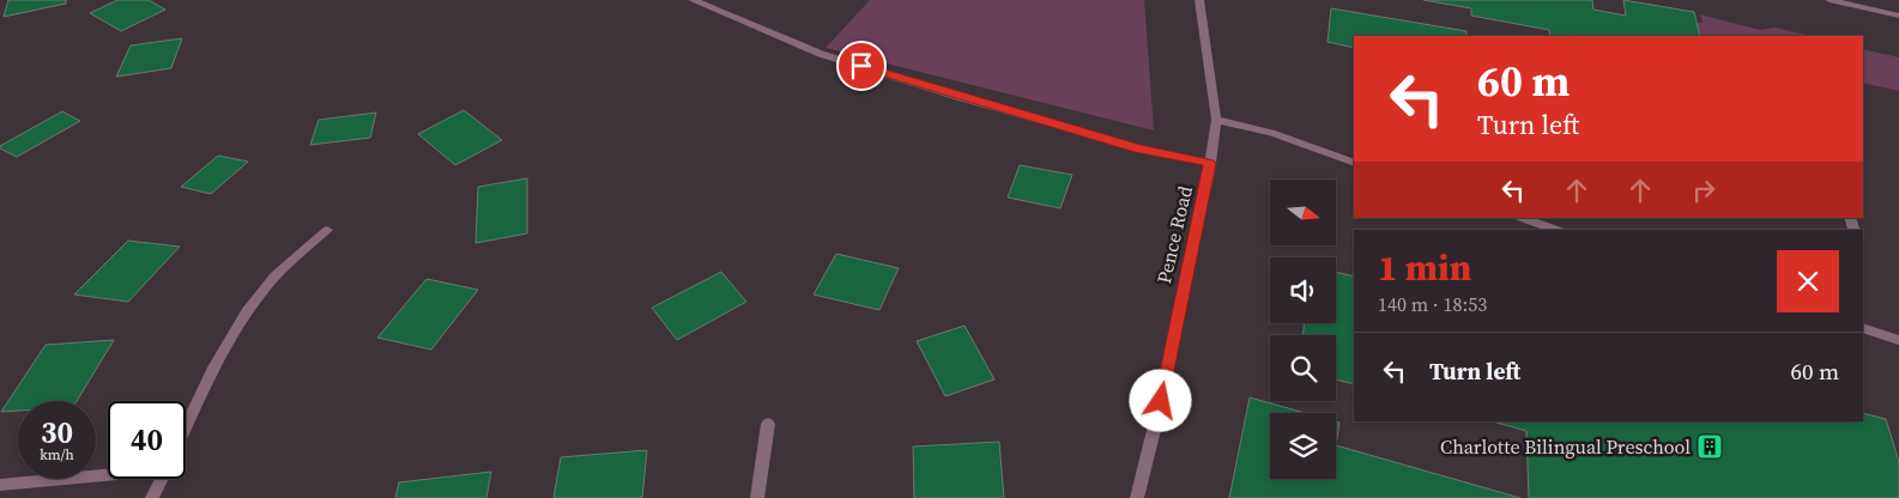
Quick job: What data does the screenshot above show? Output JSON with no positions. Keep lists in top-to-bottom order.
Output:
{
  "streets": {
    "street": ["Pence Road"]
  },
  "places": {
    "building": ["Charlotte Bilingual Preschool"]
  },
  "north": "right",
  "page": {
    "turn": ["60 m", "Turn left"],
    "heading": ["1 min", "140 m · 18:53"],
    "list": [
      {
        "name": "Turn left",
        "value": "60 m"
      }
    ],
    "speed": "30 km/h",
    "limit": "40"
  }
}
